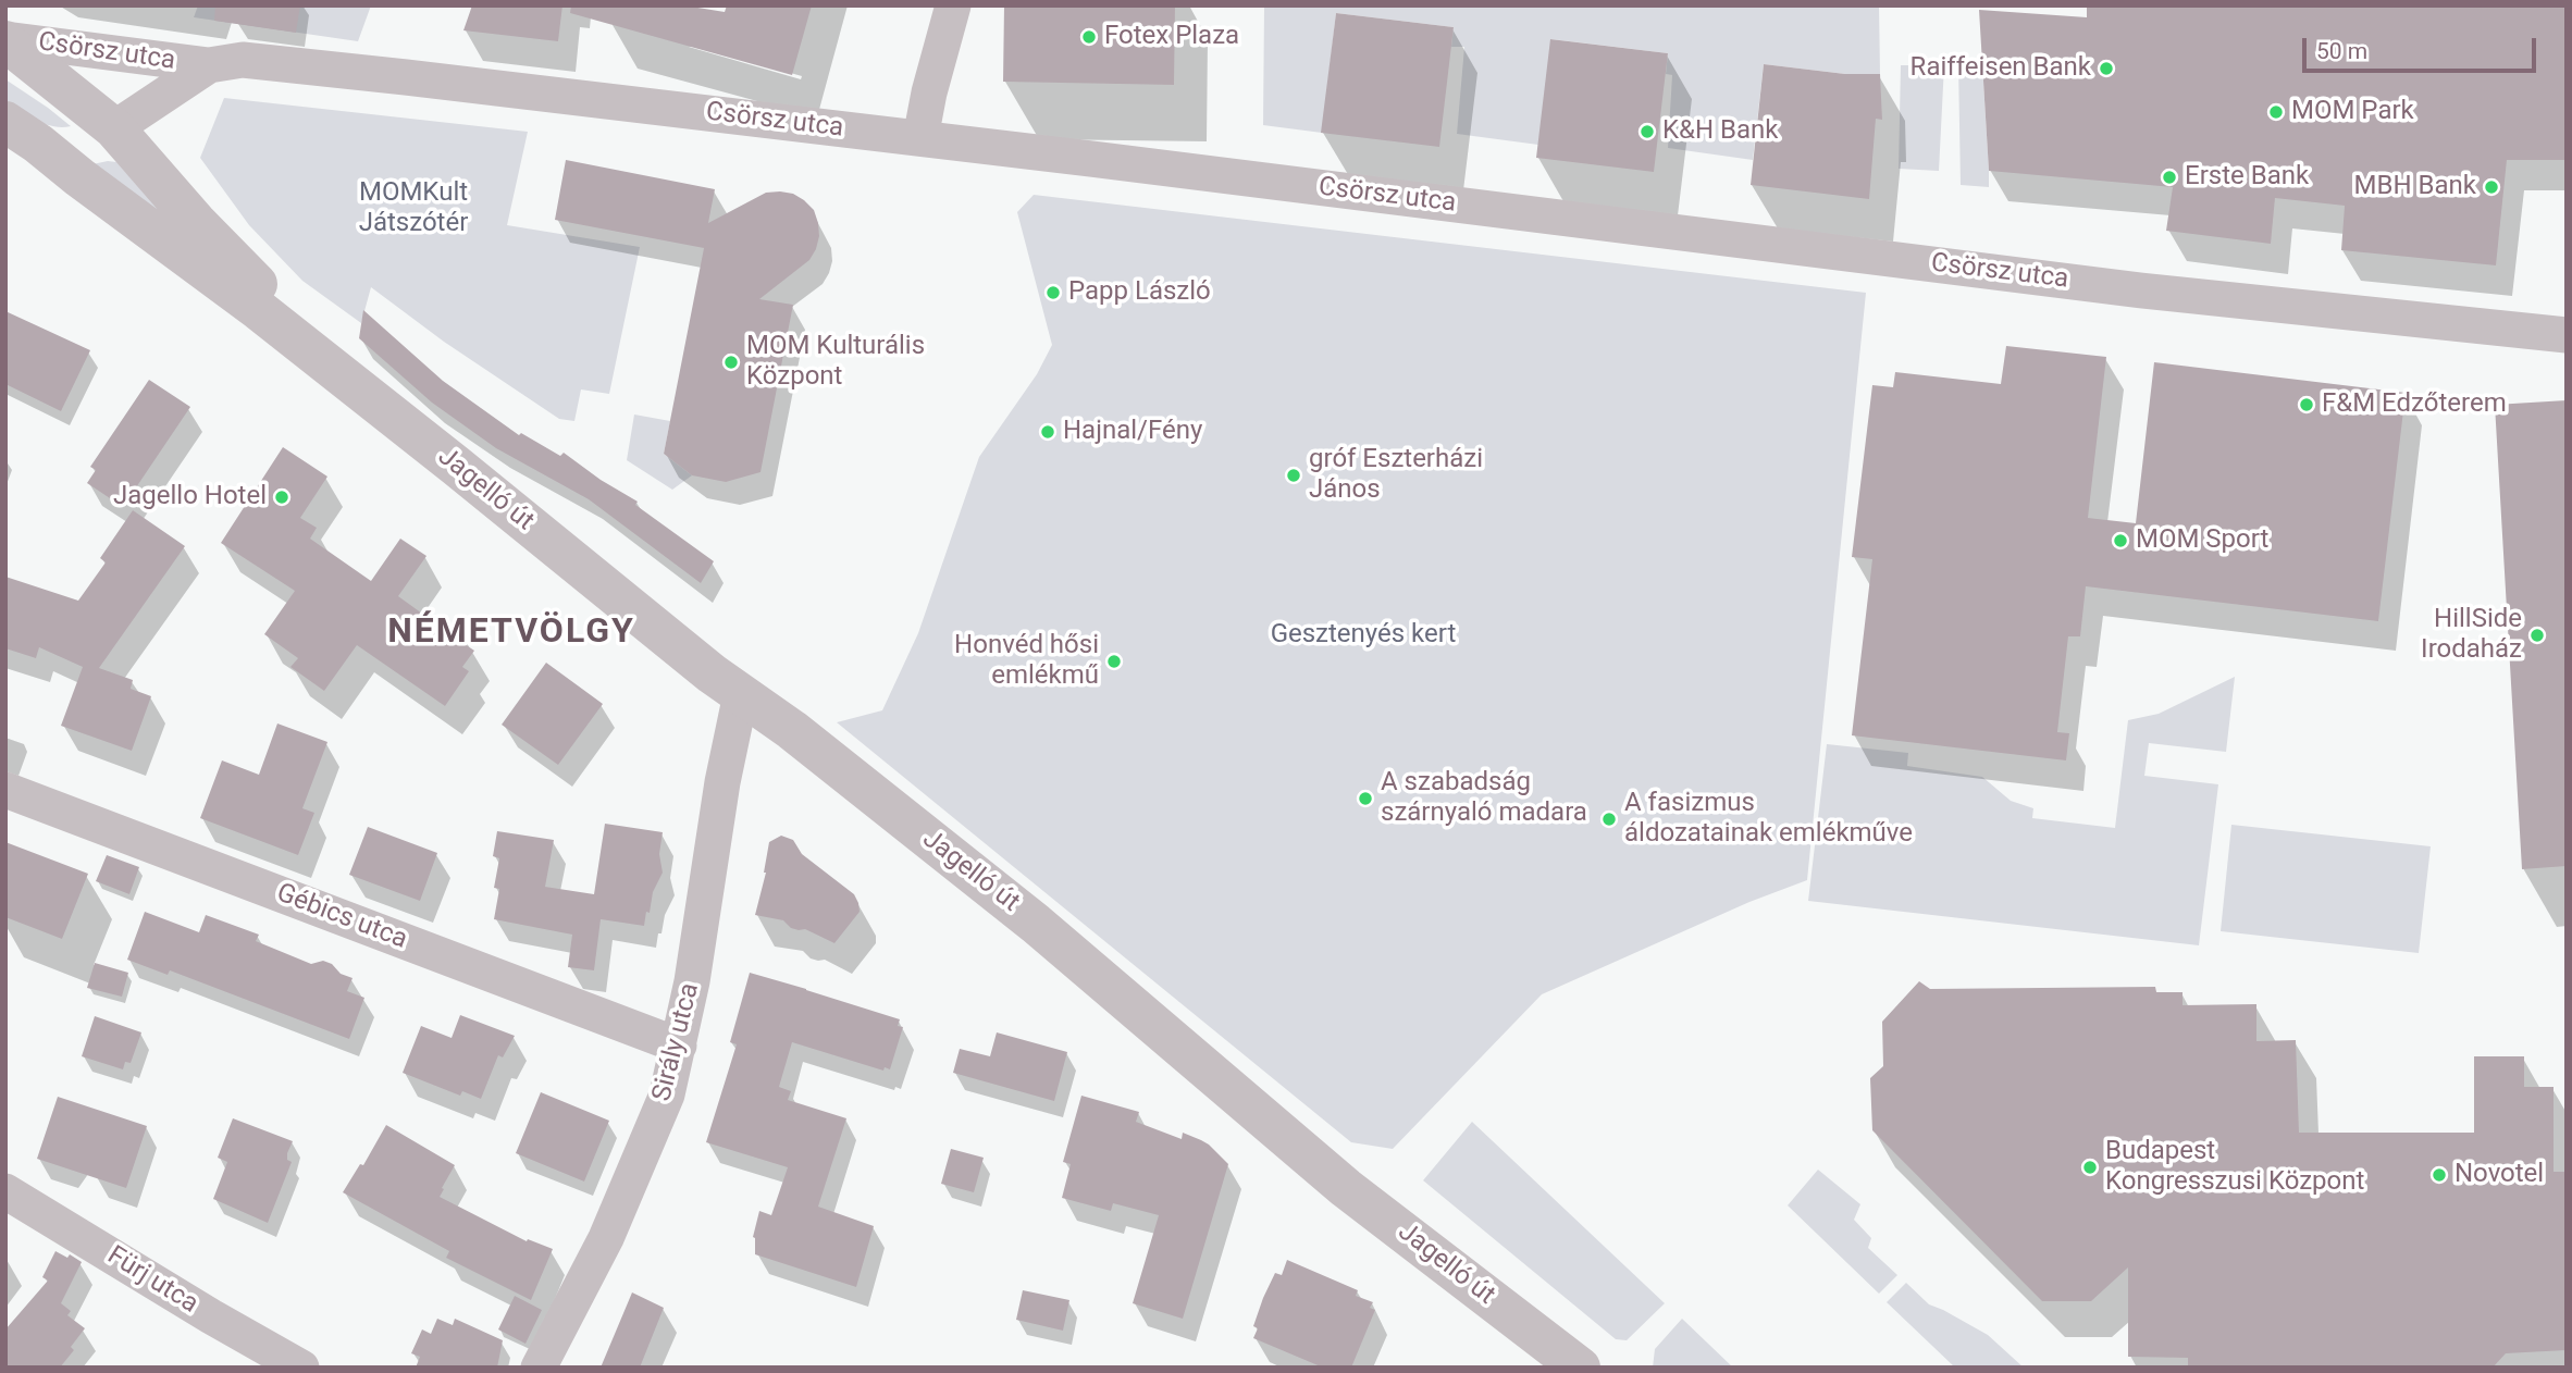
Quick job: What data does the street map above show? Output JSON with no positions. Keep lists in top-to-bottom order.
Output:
{
  "streets": {
    "street": [
      "Csörsz utca",
      "Jagelló út",
      "Gébics utca",
      "Sirály utca",
      "Fürj utca"
    ]
  },
  "crossings": [
    ["Csörsz utca", "Jagelló út"],
    ["Jagelló út", "Sirály utca"],
    ["Gébics utca", "Sirály utca"]
  ],
  "districts": ["NÉMETVÖLGY"],
  "parks": ["MOMKult Játszótér", "Gesztenyés kert"],
  "places": [
    "Fotex Plaza",
    "Raiffeisen Bank",
    "MOM Park",
    "K&H Bank",
    "Erste Bank",
    "MBH Bank",
    "Papp László",
    "MOM Kulturális Központ",
    "F&M Edzőterem",
    "Hajnal/Fény",
    "gróf Eszterházi János",
    "Jagello Hotel",
    "MOM Sport",
    "HillSide Irodaház",
    "Honvéd hősi emlékmű",
    "A szabadság szárnyaló madara",
    "A fasizmus áldozatainak emlékműve",
    "Budapest Kongresszusi Központ",
    "Novotel"
  ],
  "scale_bar": "50 m"
}
